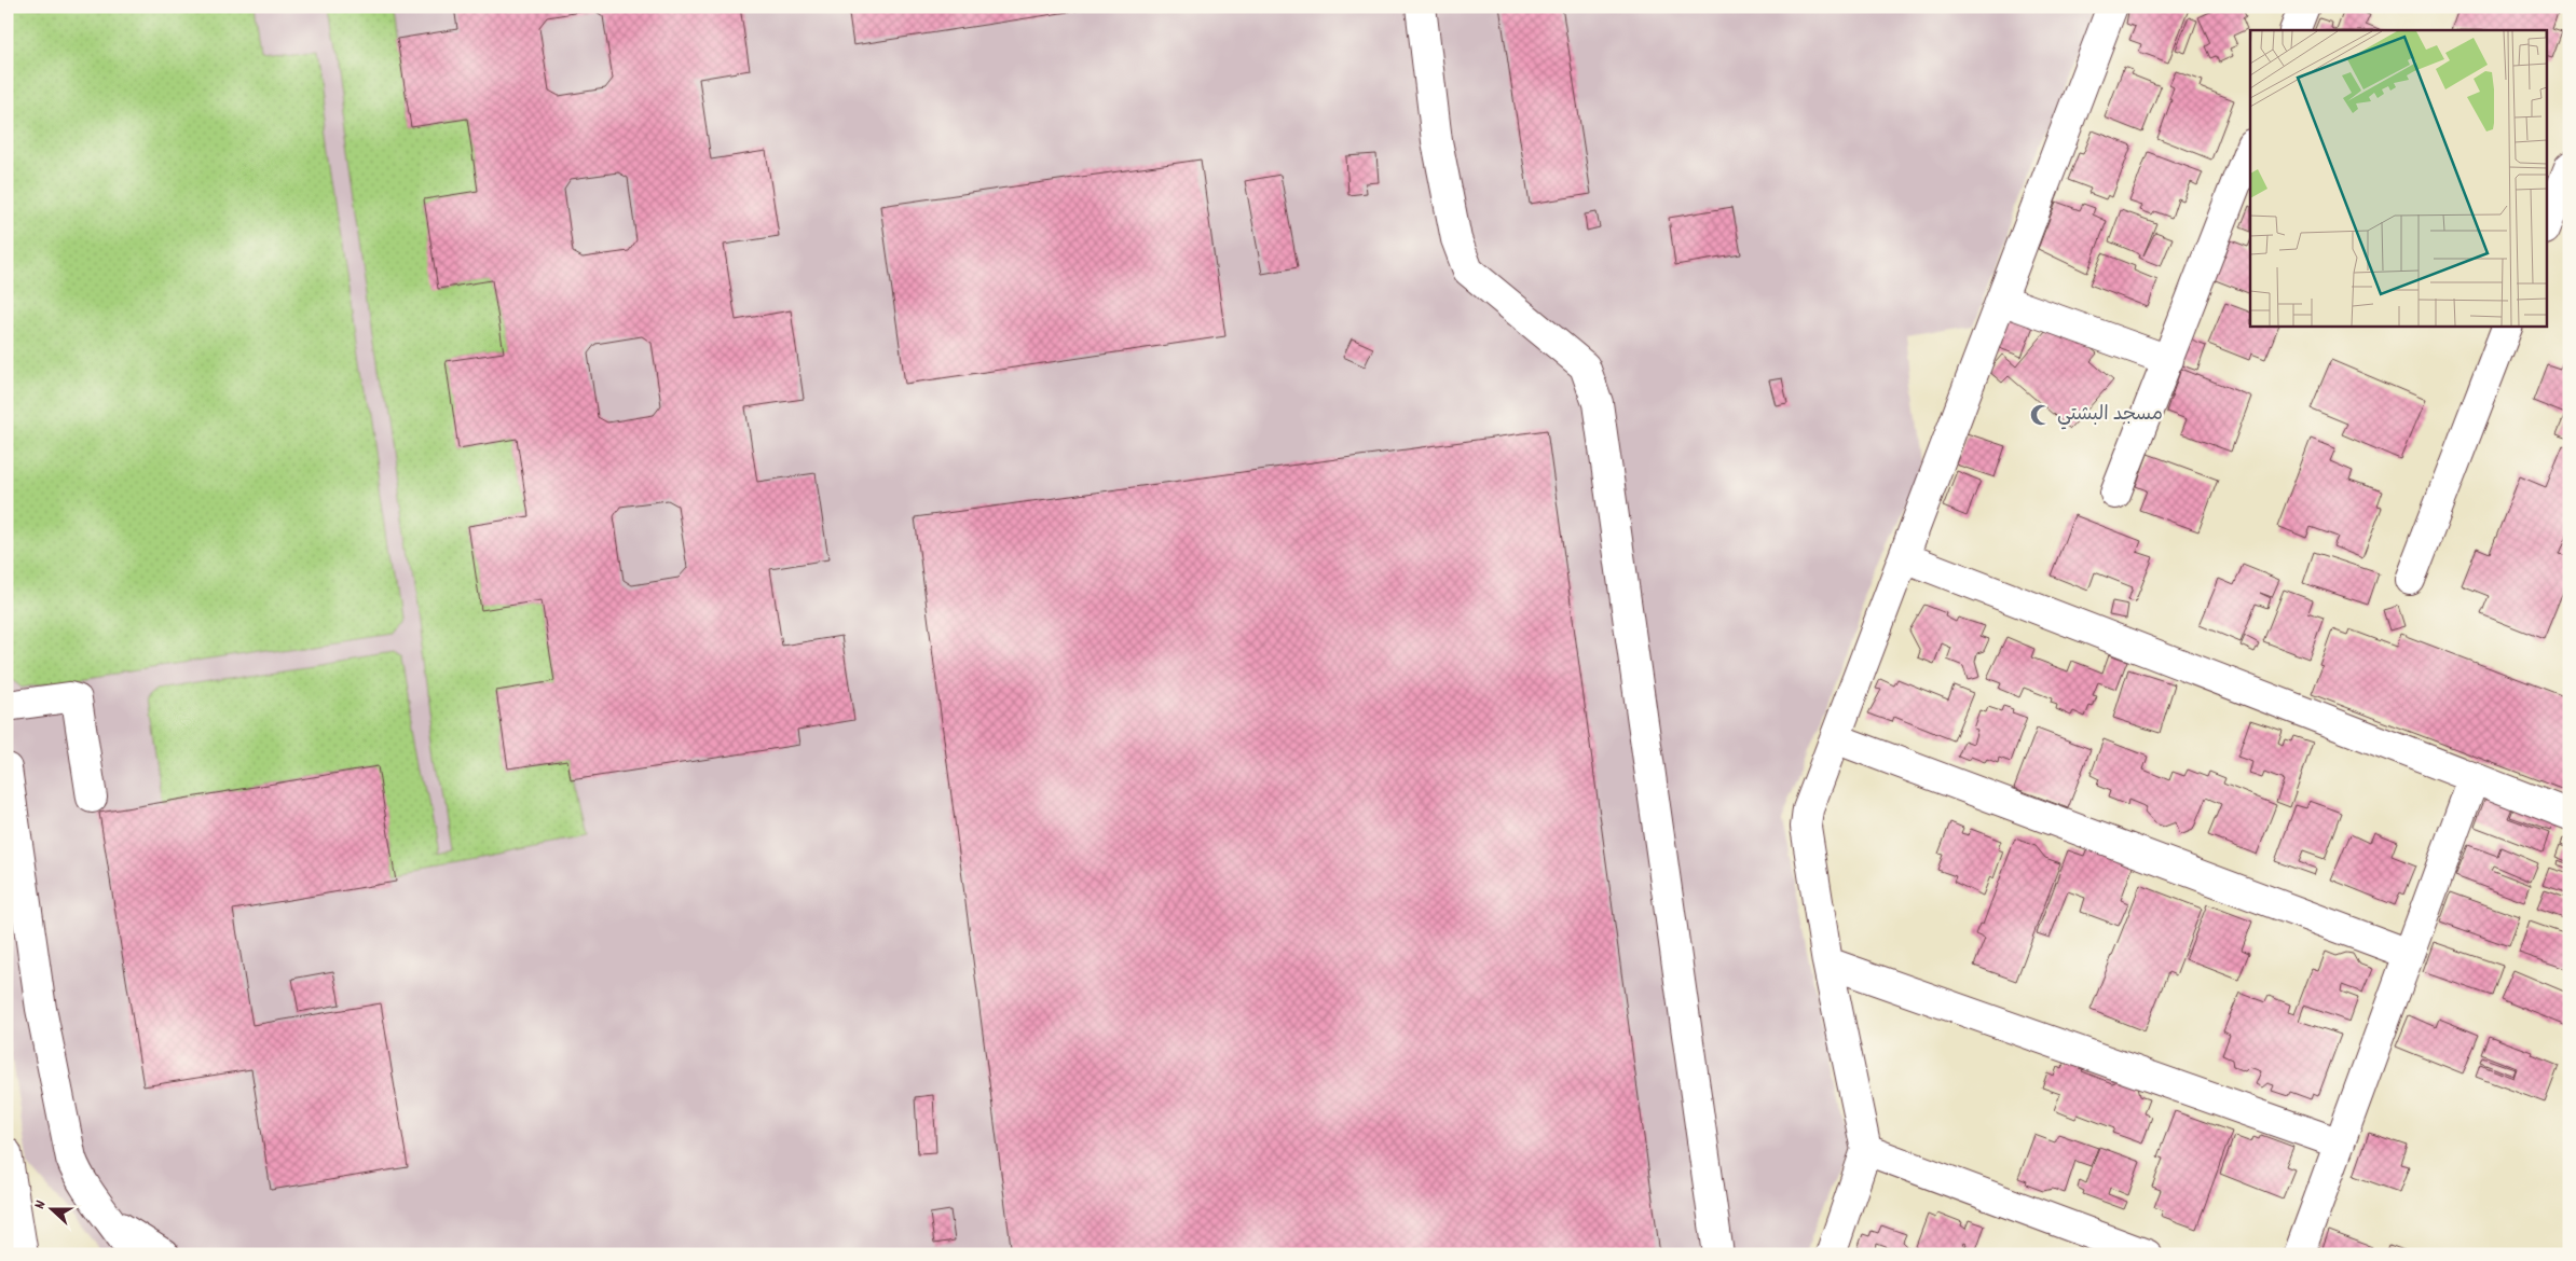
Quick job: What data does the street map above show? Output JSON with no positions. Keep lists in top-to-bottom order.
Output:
{
  "places": {
    "mosque": ["مسجد البشتي"]
  },
  "north": "left"
}
